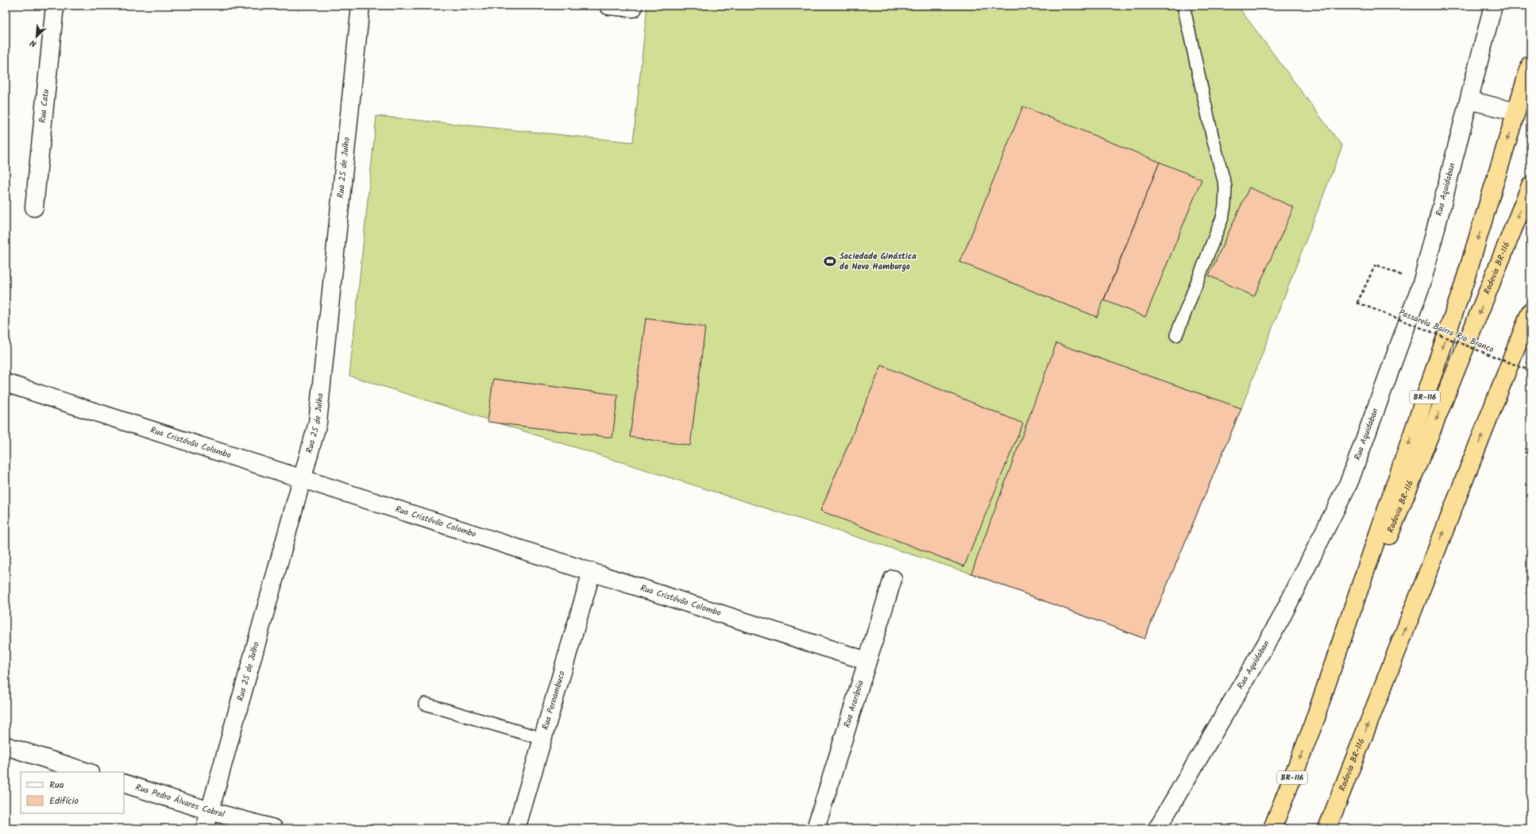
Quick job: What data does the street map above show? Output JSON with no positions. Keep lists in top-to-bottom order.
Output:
{
  "streets": {
    "highway": ["Rodovia BR-116", "BR-116"],
    "street": [
      "Rua Catu",
      "Rua 25 de Julho",
      "Rua Aquidaban",
      "Rua Cristóvão Colombo",
      "Rua Pernambuco",
      "Rua Araribóia",
      "Rua Pedro Álvares Cabral"
    ],
    "path": ["Passarela Bairro Rio Branco"]
  },
  "crossings": [
    ["Rua 25 de Julho", "Rua Cristóvão Colombo"],
    ["Rua 25 de Julho", "Rua Pedro Álvares Cabral"],
    ["Rua Aquidaban", "Passarela Bairro Rio Branco"],
    ["Rodovia BR-116", "BR-116"],
    ["Rua Cristóvão Colombo", "Rua Pernambuco"],
    ["Rua Cristóvão Colombo", "Rua Araribóia"]
  ],
  "places": {
    "sports": ["Sociedade Ginástica de Novo Hamburgo"]
  },
  "legend": ["Rua", "Edifício"],
  "north": "bottom left"
}
